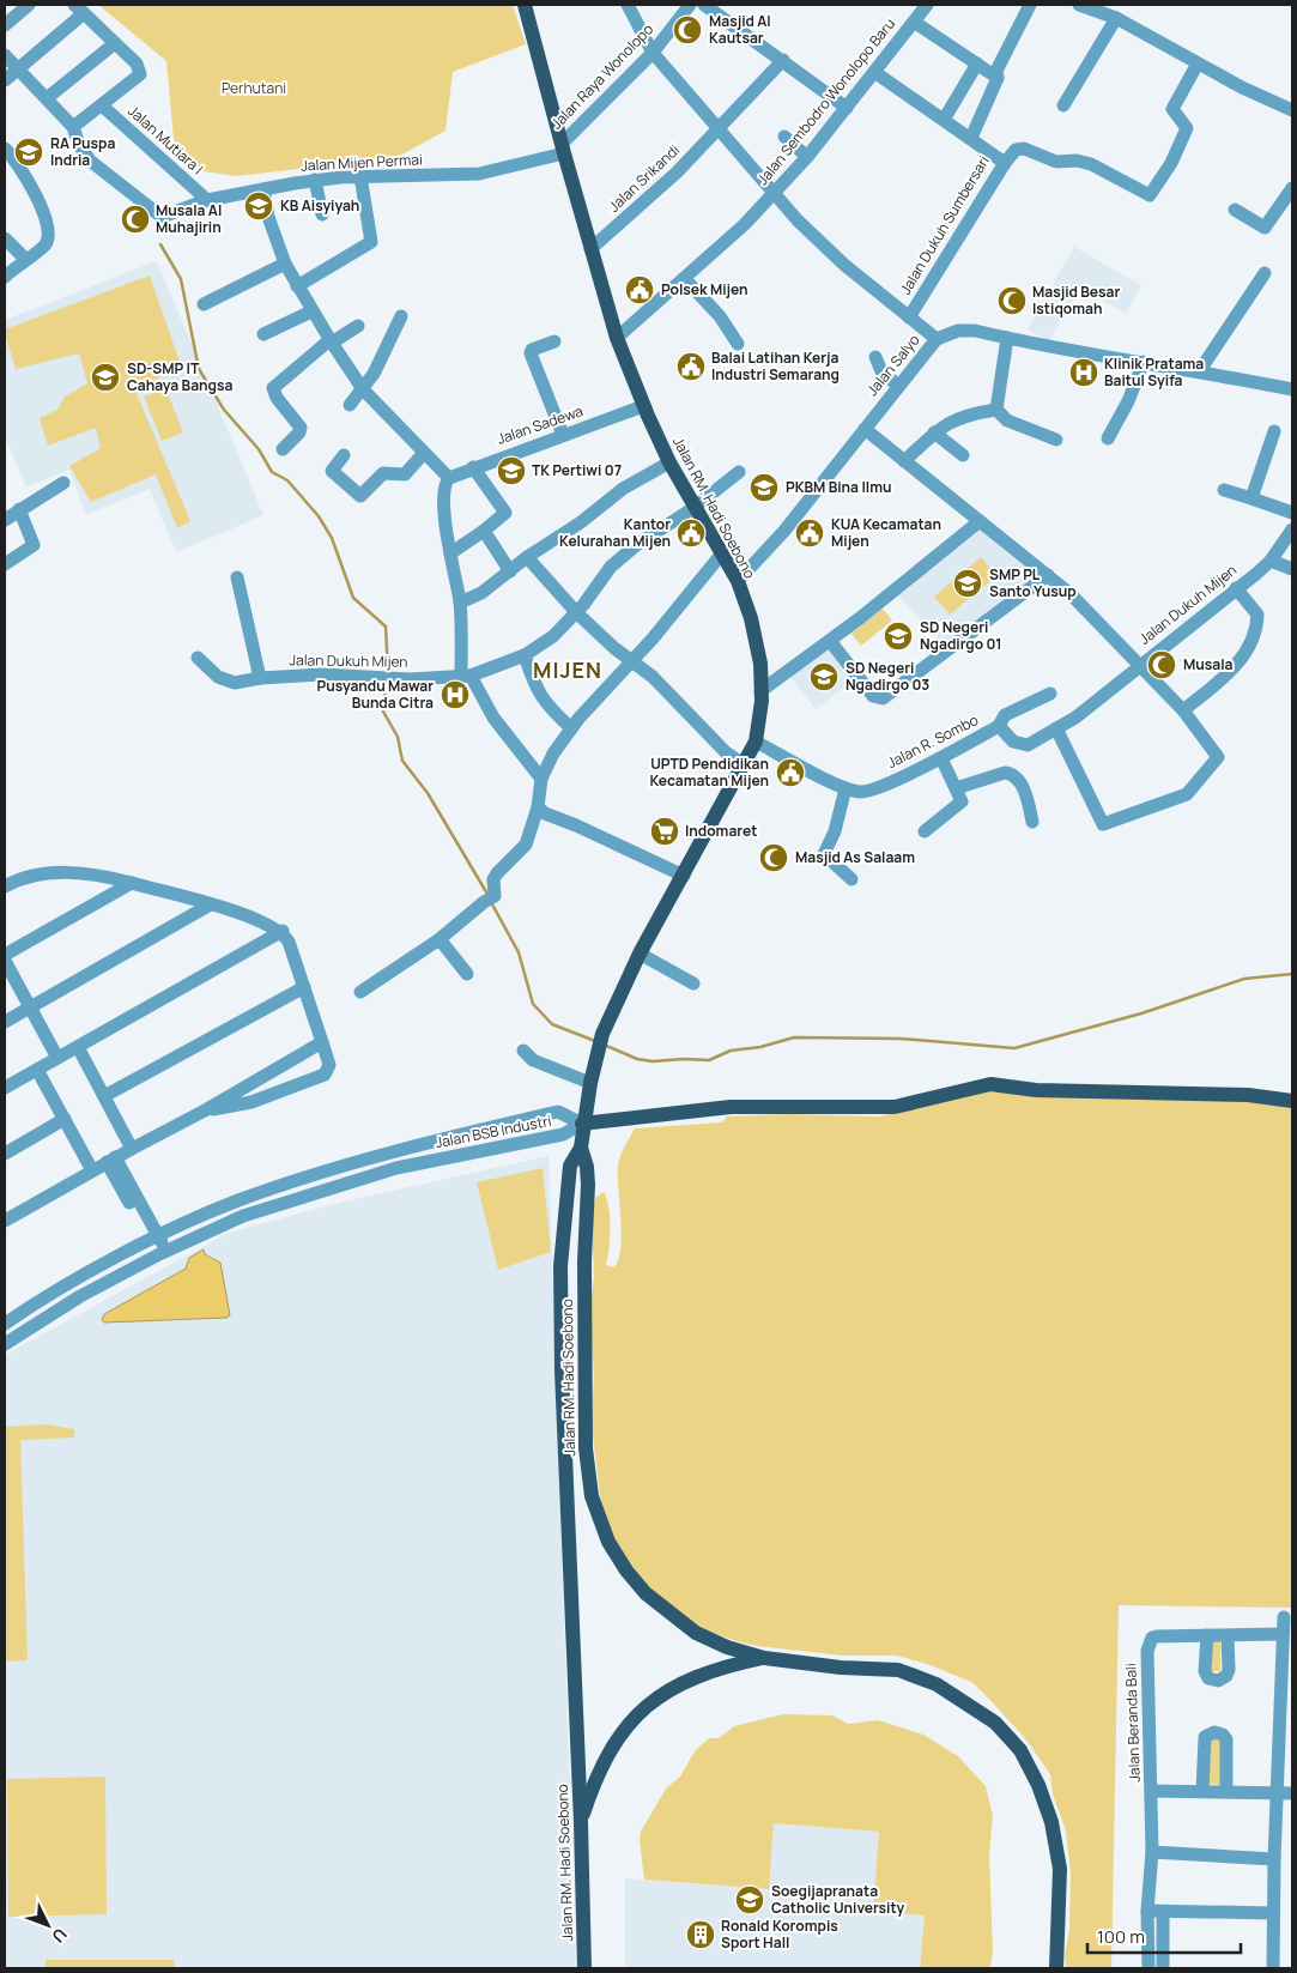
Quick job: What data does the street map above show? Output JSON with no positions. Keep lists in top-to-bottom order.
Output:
{
  "streets": {
    "main road": ["Jalan RM. Hadi Soebono"],
    "street": [
      "Jalan Raya Wonolopo",
      "Jalan Sembodro Wonolopo Baru",
      "Jalan Mutiara I",
      "Jalan Mijen Permai",
      "Jalan Srikandi",
      "Jalan Dukuh Sumbersari",
      "Jalan Salyo",
      "Jalan Sadewa",
      "Jalan Dukuh Mijen",
      "Jalan R. Sombo",
      "Jalan BSB Industri",
      "Jalan Beranda Bali"
    ]
  },
  "crossings": [
    ["Jalan Raya Wonolopo", "Jalan Mijen Permai"],
    ["Jalan Raya Wonolopo", "Jalan Dukuh Sumbersari"],
    ["Jalan Raya Wonolopo", "Jalan RM. Hadi Soebono"],
    ["Jalan Sembodro Wonolopo Baru", "Jalan Dukuh Sumbersari"],
    ["Jalan Sembodro Wonolopo Baru", "Jalan RM. Hadi Soebono"],
    ["Jalan Mutiara I", "Jalan Mijen Permai"],
    ["Jalan Mijen Permai", "Jalan RM. Hadi Soebono"],
    ["Jalan Srikandi", "Jalan Dukuh Sumbersari"],
    ["Jalan Srikandi", "Jalan RM. Hadi Soebono"],
    ["Jalan Dukuh Sumbersari", "Jalan Salyo"],
    ["Jalan Salyo", "Jalan RM. Hadi Soebono"],
    ["Jalan Salyo", "Jalan Dukuh Mijen"],
    ["Jalan Sadewa", "Jalan RM. Hadi Soebono"],
    ["Jalan RM. Hadi Soebono", "Jalan Dukuh Mijen"],
    ["Jalan RM. Hadi Soebono", "Jalan R. Sombo"],
    ["Jalan RM. Hadi Soebono", "Jalan BSB Industri"],
    ["Jalan Dukuh Mijen", "Jalan R. Sombo"]
  ],
  "districts": ["MIJEN"],
  "parks": ["Perhutani"],
  "places": {
    "mosque": [
      "Masjid Al Kautsar",
      "Musala Al Muhajirin",
      "Masjid Besar Istiqomah",
      "Musala",
      "Masjid As Salaam"
    ],
    "school or university": [
      "RA Puspa Indria",
      "KB Aisyiyah",
      "SD-SMP IT Cahaya Bangsa",
      "TK Pertiwi 07",
      "PKBM Bina Ilmu",
      "SMP PL Santo Yusup",
      "SD Negeri Ngadirgo 01",
      "SD Negeri Ngadirgo 03",
      "Soegijapranata Catholic University"
    ],
    "public building": [
      "Polsek Mijen",
      "Balai Latihan Kerja Industri Semarang",
      "Kantor Kelurahan Mijen",
      "KUA Kecamatan Mijen",
      "UPTD Pendidikan Kecamatan Mijen"
    ],
    "hospital": ["Klinik Pratama Baitul Syifa", "Pusyandu Mawar Bunda Citra"],
    "supermarket": ["Indomaret"],
    "building": ["Ronald Korompis Sport Hall"]
  },
  "scale_bar": "100 m",
  "north": "bottom right"
}
